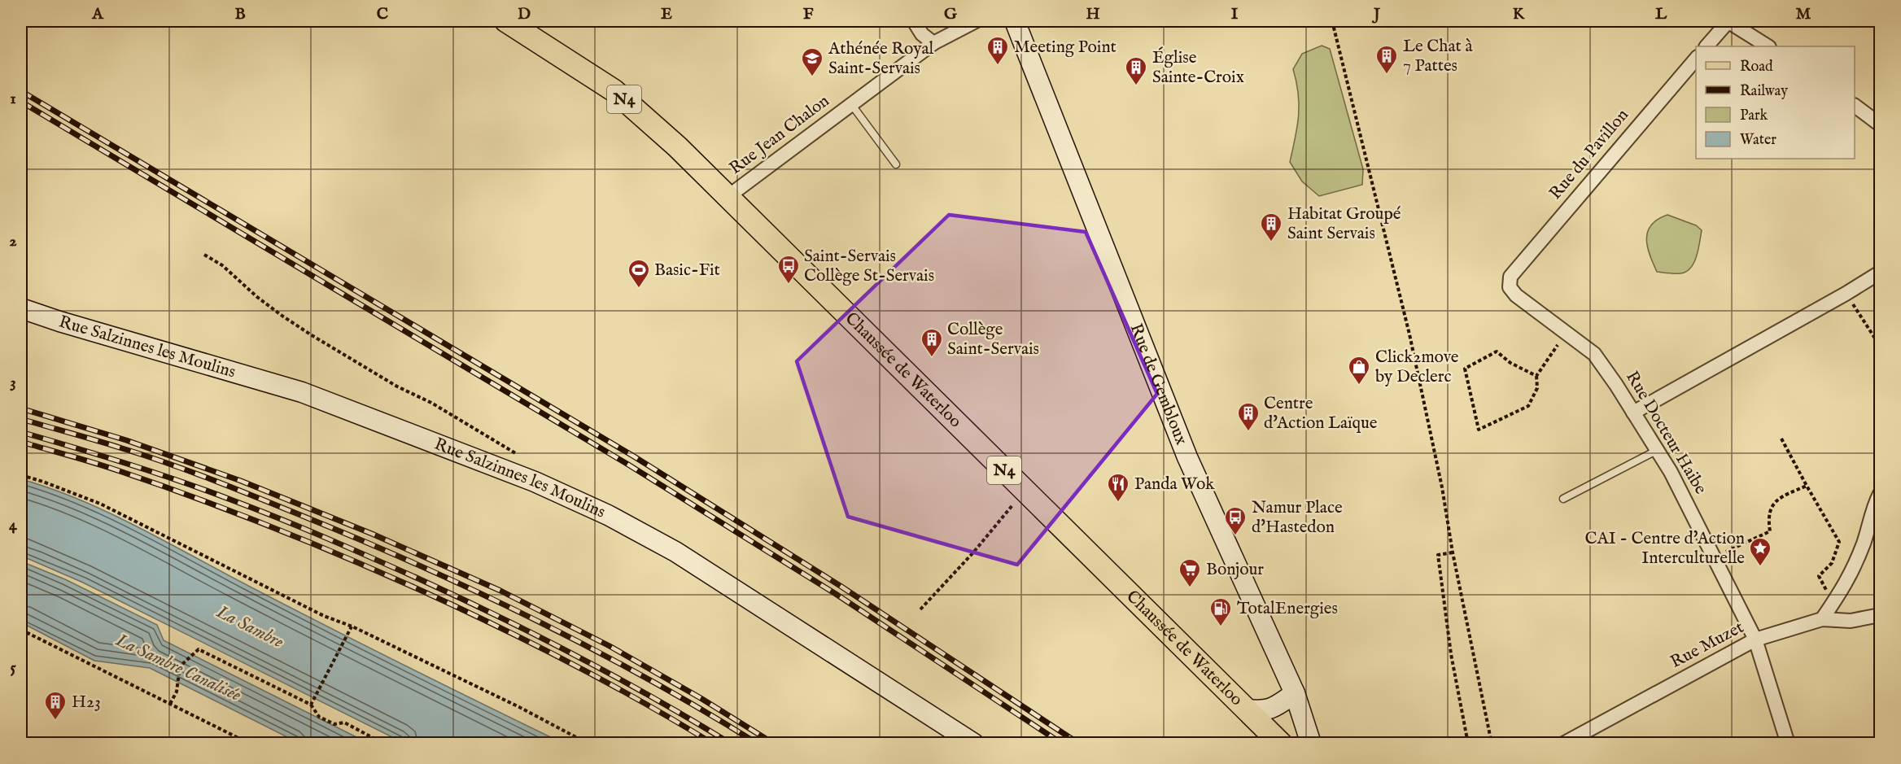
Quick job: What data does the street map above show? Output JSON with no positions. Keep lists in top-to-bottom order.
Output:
{
  "streets": {
    "main road": ["N4", "Chaussée de Waterloo"],
    "street": [
      "Rue Jean Chalon",
      "Rue du Pavillon",
      "Rue Salzinnes les Moulins",
      "Rue de Gembloux",
      "Rue Docteur Haibe",
      "Rue Muzet"
    ]
  },
  "crossings": [
    ["Rue Jean Chalon", "Chaussée de Waterloo"],
    ["Rue du Pavillon", "Rue Docteur Haibe"],
    ["Rue Docteur Haibe", "Rue Muzet"]
  ],
  "water": ["La Sambre", "La Sambre Canalisée"],
  "places": {
    "building": [
      "Meeting Point",
      "Le Chat à 7 Pattes",
      "Église Sainte-Croix",
      "Habitat Groupé Saint Servais",
      "Collège Saint-Servais",
      "Centre d'Action Laïque",
      "H23"
    ],
    "school or university": ["Athénée Royal Saint-Servais"],
    "bus stop": ["Saint-Servais Collège St-Servais", "Namur Place d'Hastedon"],
    "sports": ["Basic-Fit"],
    "shop": ["Click2move by Declerc"],
    "restaurant": ["Panda Wok"],
    "place": ["CAI - Centre d'Action Interculturelle"],
    "supermarket": ["Bonjour"],
    "fuel station": ["TotalEnergies"]
  },
  "legend": [
    "Road",
    "Railway",
    "Park",
    "Water"
  ],
  "grid": {
    "columns": [
      "A",
      "B",
      "C",
      "D",
      "E",
      "F",
      "G",
      "H",
      "I",
      "J",
      "K",
      "L",
      "M"
    ],
    "rows": [
      "1",
      "2",
      "3",
      "4",
      "5"
    ]
  }
}
